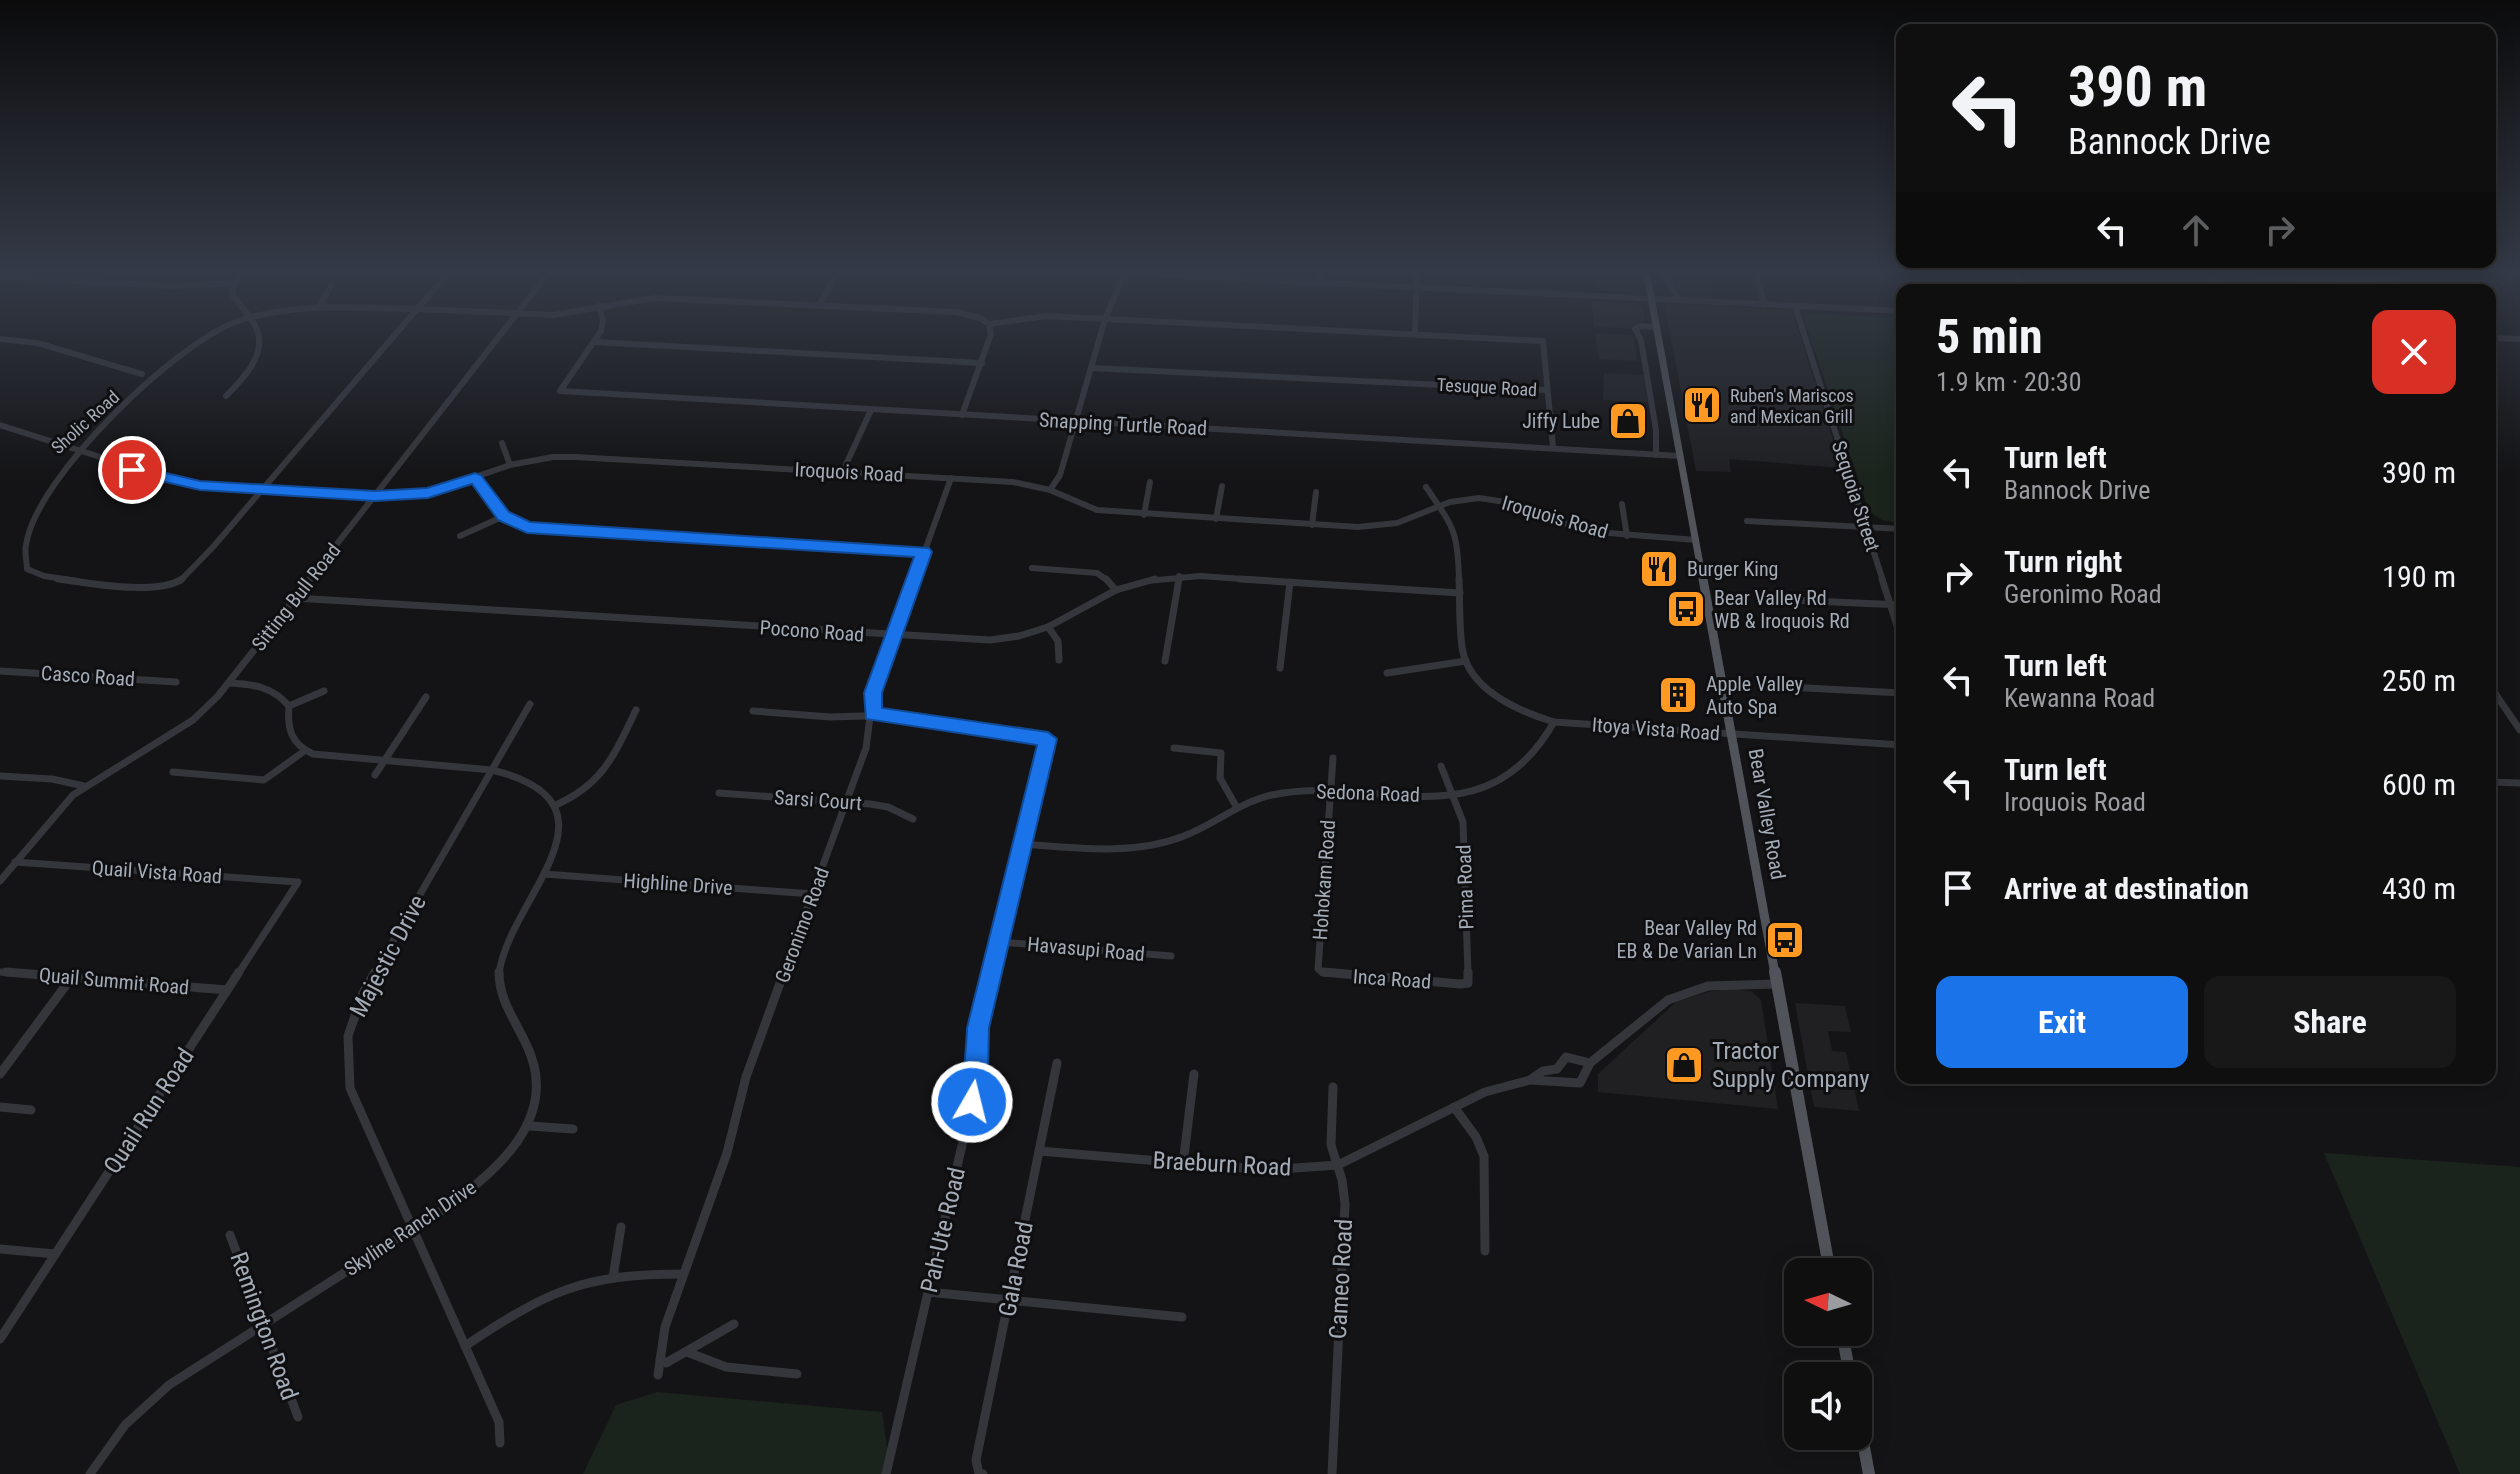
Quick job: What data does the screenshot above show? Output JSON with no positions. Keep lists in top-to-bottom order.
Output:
{
  "streets": {
    "main road": ["Bear Valley Road"],
    "street": [
      "Tesuque Road",
      "Sholic Road",
      "Snapping Turtle Road",
      "Iroquois Road",
      "Sequoia Street",
      "Sitting Bull Road",
      "Pocono Road",
      "Casco Road",
      "Itoya Vista Road",
      "Sedona Road",
      "Sarsi Court",
      "Quail Vista Road",
      "Hohokam Road",
      "Highline Drive",
      "Pima Road",
      "Geronimo Road",
      "Havasupi Road",
      "Majestic Drive",
      "Inca Road",
      "Quail Summit Road",
      "Quail Run Road",
      "Braeburn Road",
      "Skyline Ranch Drive",
      "Pah-Ute Road",
      "Gala Road",
      "Cameo Road",
      "Remington Road"
    ]
  },
  "crossings": [
    ["Tesuque Road", "Sholic Road"],
    ["Snapping Turtle Road", "Bear Valley Road"],
    ["Iroquois Road", "Sitting Bull Road"],
    ["Iroquois Road", "Bear Valley Road"],
    ["Iroquois Road", "Geronimo Road"],
    ["Sitting Bull Road", "Pocono Road"],
    ["Sitting Bull Road", "Quail Vista Road"],
    ["Pocono Road", "Geronimo Road"],
    ["Itoya Vista Road", "Sedona Road"],
    ["Itoya Vista Road", "Bear Valley Road"],
    ["Sedona Road", "Hohokam Road"],
    ["Sedona Road", "Pima Road"],
    ["Sedona Road", "Pah-Ute Road"],
    ["Sarsi Court", "Geronimo Road"],
    ["Bear Valley Road", "Braeburn Road"],
    ["Quail Vista Road", "Quail Run Road"],
    ["Hohokam Road", "Inca Road"],
    ["Highline Drive", "Geronimo Road"],
    ["Highline Drive", "Skyline Ranch Drive"],
    ["Pima Road", "Inca Road"],
    ["Geronimo Road", "Pah-Ute Road"],
    ["Havasupi Road", "Pah-Ute Road"],
    ["Majestic Drive", "Skyline Ranch Drive"],
    ["Quail Summit Road", "Quail Run Road"],
    ["Braeburn Road", "Gala Road"],
    ["Braeburn Road", "Cameo Road"],
    ["Skyline Ranch Drive", "Remington Road"]
  ],
  "places": {
    "restaurant": ["Ruben's Mariscos and Mexican Grill", "Burger King"],
    "shop": ["Jiffy Lube", "Tractor Supply Company"],
    "bus stop": ["Bear Valley Rd WB & Iroquois Rd", "Bear Valley Rd EB & De Varian Ln"],
    "building": ["Apple Valley Auto Spa"]
  },
  "north": "left",
  "page": {
    "turn": ["390 m", "Bannock Drive"],
    "heading": ["5 min", "1.9 km · 20:30"],
    "list": [
      {
        "name": "Turn left",
        "note": "Bannock Drive",
        "value": "390 m"
      },
      {
        "name": "Turn right",
        "note": "Geronimo Road",
        "value": "190 m"
      },
      {
        "name": "Turn left",
        "note": "Kewanna Road",
        "value": "250 m"
      },
      {
        "name": "Turn left",
        "note": "Iroquois Road",
        "value": "600 m"
      },
      {
        "name": "Arrive at destination",
        "value": "430 m"
      }
    ],
    "buttons": ["Exit", "Share"]
  }
}
